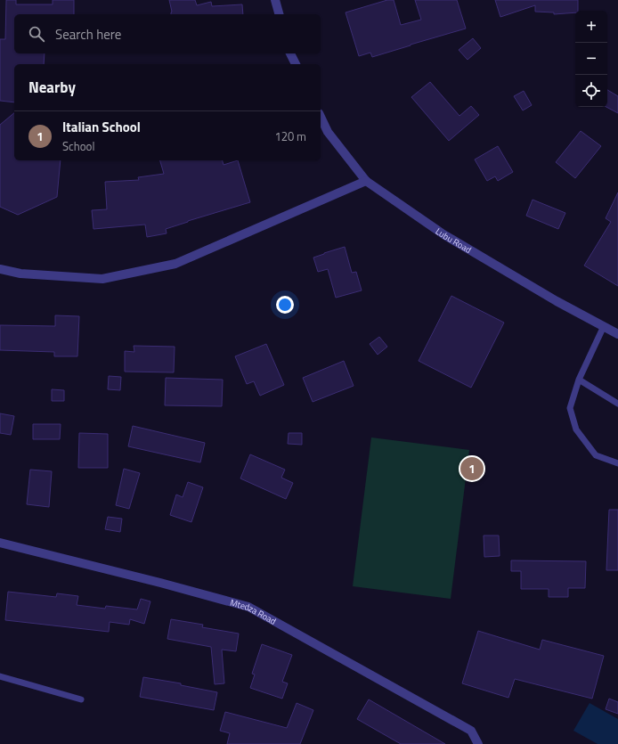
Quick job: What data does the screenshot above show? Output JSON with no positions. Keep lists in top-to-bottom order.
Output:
{
  "streets": {
    "street": ["Lubu Road", "Mtedza Road"]
  },
  "page": {
    "map_buttons": ["+", "−"],
    "search": "Search here",
    "heading": "Nearby",
    "list": [
      {
        "mark": "1",
        "name": "Italian School",
        "note": "School",
        "value": "120 m"
      }
    ],
    "pins": "1"
  }
}
